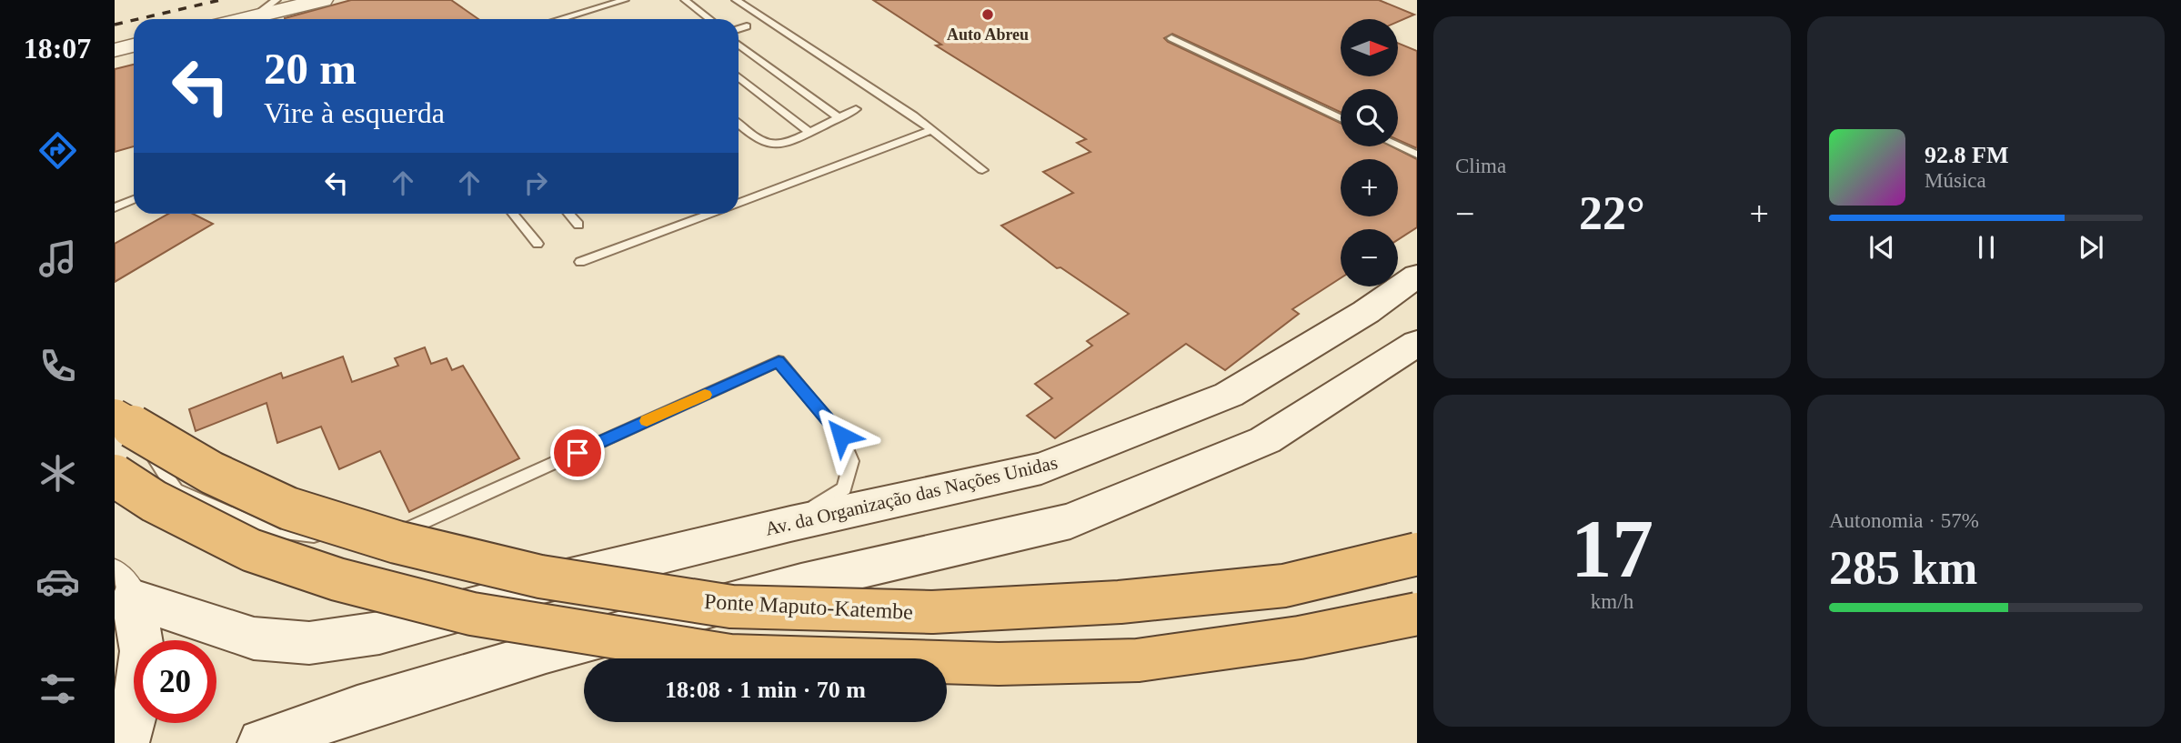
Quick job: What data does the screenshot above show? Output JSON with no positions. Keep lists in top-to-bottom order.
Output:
{
  "streets": {
    "highway": ["Ponte Maputo-Katembe"],
    "main road": ["Av. da Organização das Nações Unidas"]
  },
  "places": ["Auto Abreu"],
  "north": "right",
  "page": {
    "tabs": "18:07",
    "tile": [
      "Clima",
      ["17", "km/h"],
      ["Autonomia · 57%", "285 km"]
    ],
    "map_buttons": ["+", "−"],
    "turn": ["20 m", "Vire à esquerda"],
    "song": ["92.8 FM", "Música"],
    "heat": ["−", "22°", "+"],
    "limit": "20",
    "trip": "18:08 · 1 min · 70 m"
  }
}
